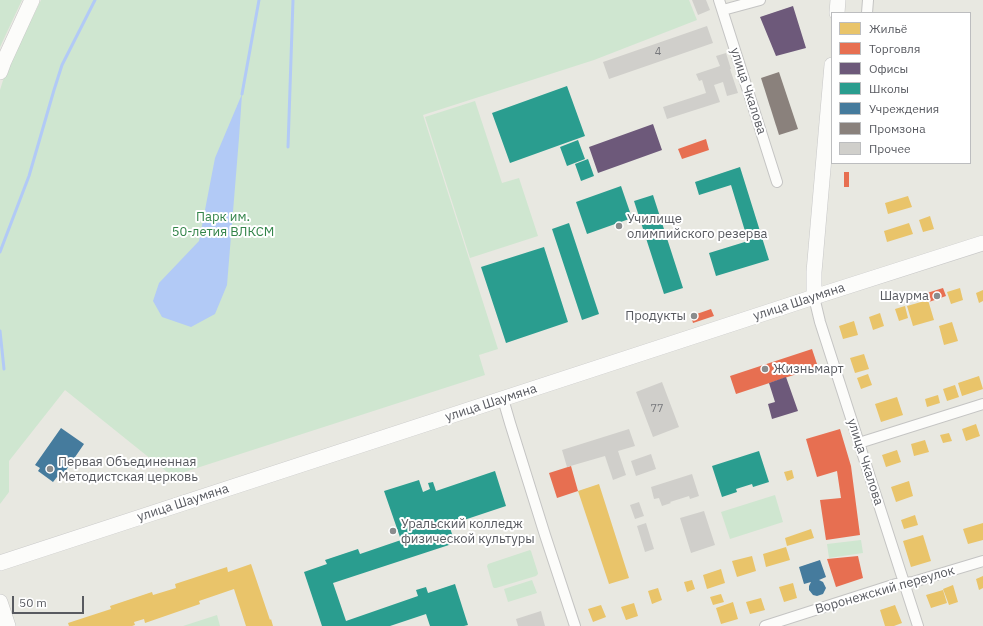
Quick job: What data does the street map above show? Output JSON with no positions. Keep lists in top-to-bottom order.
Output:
{
  "streets": {
    "street": ["улица Чкалова", "улица Шаумяна", "Воронежский переулок"]
  },
  "crossings": [
    ["улица Чкалова", "улица Шаумяна"],
    ["улица Чкалова", "Воронежский переулок"]
  ],
  "parks": ["Парк им. 50-летия ВЛКСМ"],
  "places": [
    "Училище олимпийского резерва",
    "Шаурма",
    "Продукты",
    "Жизньмарт",
    "Первая Объединенная Методистская церковь",
    "Уральский колледж физической культуры"
  ],
  "house_numbers": ["4", "77"],
  "legend": [
    "Жильё",
    "Торговля",
    "Офисы",
    "Школы",
    "Учреждения",
    "Промзона",
    "Прочее"
  ],
  "scale_bar": "50 m"
}
